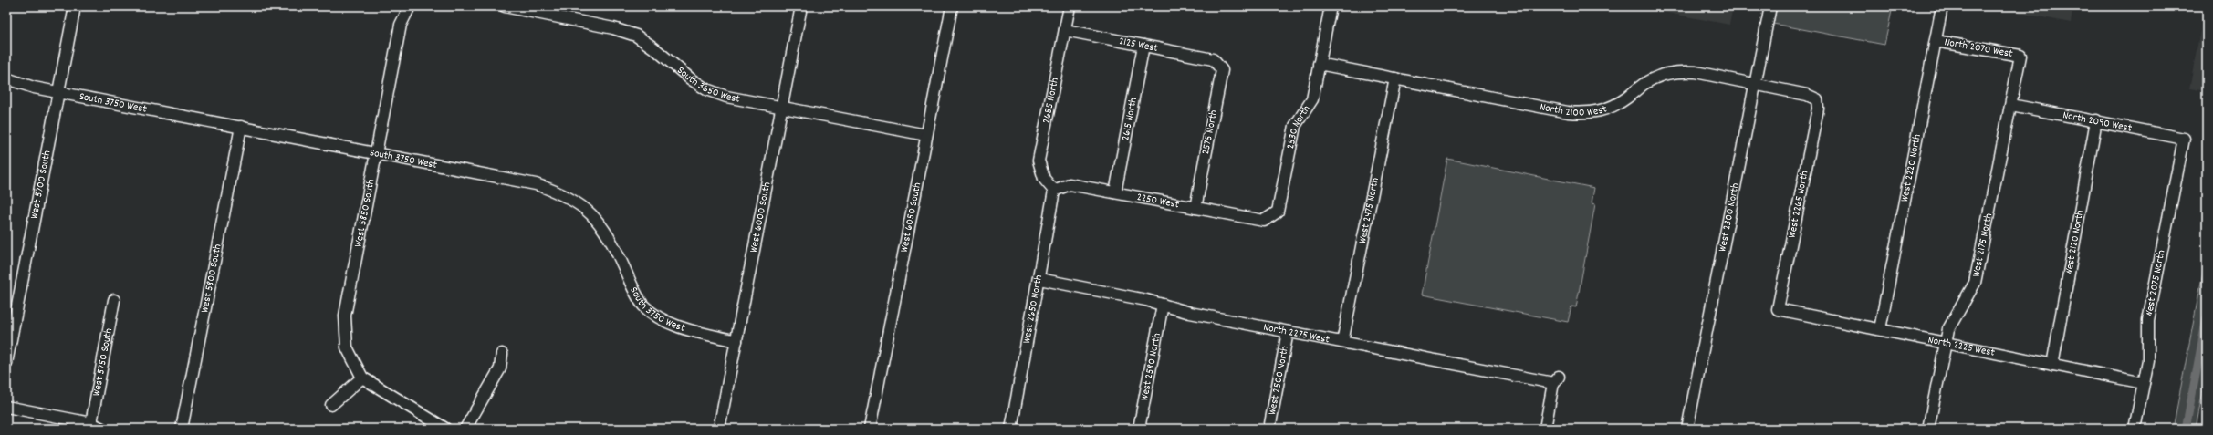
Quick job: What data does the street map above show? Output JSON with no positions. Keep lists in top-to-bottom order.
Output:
{
  "streets": {
    "street": [
      "2125 West",
      "North 2070 West",
      "South 3650 West",
      "2655 North",
      "South 3750 West",
      "North 2100 West",
      "2615 North",
      "North 2090 West",
      "2530 North",
      "2575 North",
      "West 2220 North",
      "West 5700 South",
      "2250 West",
      "West 2265 North",
      "West 2475 North",
      "West 5850 South",
      "West 6050 South",
      "West 2300 North",
      "West 6000 South",
      "West 2120 North",
      "West 2175 North",
      "West 5800 South",
      "West 2075 North",
      "West 2650 North",
      "North 2275 West",
      "North 2225 West",
      "West 5750 South",
      "West 2580 North",
      "West 2500 North"
    ]
  },
  "crossings": [
    ["2125 West", "2655 North"],
    ["2125 West", "2615 North"],
    ["2125 West", "2575 North"],
    ["North 2070 West", "West 2220 North"],
    ["North 2070 West", "West 2175 North"],
    ["South 3650 West", "West 6050 South"],
    ["South 3650 West", "West 6000 South"],
    ["2655 North", "2250 West"],
    ["2655 North", "West 2650 North"],
    ["South 3750 West", "West 5700 South"],
    ["South 3750 West", "West 5850 South"],
    ["South 3750 West", "West 6000 South"],
    ["South 3750 West", "West 5800 South"],
    ["North 2100 West", "2530 North"],
    ["North 2100 West", "West 2265 North"],
    ["North 2100 West", "West 2475 North"],
    ["North 2100 West", "West 2300 North"],
    ["2615 North", "2250 West"],
    ["North 2090 West", "West 2120 North"],
    ["North 2090 West", "West 2175 North"],
    ["North 2090 West", "West 2075 North"],
    ["2530 North", "2250 West"],
    ["2575 North", "2250 West"],
    ["West 2220 North", "North 2225 West"],
    ["2250 West", "West 2650 North"],
    ["West 2265 North", "North 2225 West"],
    ["West 2475 North", "North 2275 West"],
    ["West 2120 North", "North 2225 West"],
    ["West 2175 North", "North 2225 West"],
    ["West 2075 North", "North 2225 West"],
    ["West 2650 North", "North 2275 West"],
    ["North 2275 West", "West 2580 North"],
    ["North 2275 West", "West 2500 North"]
  ]
}
